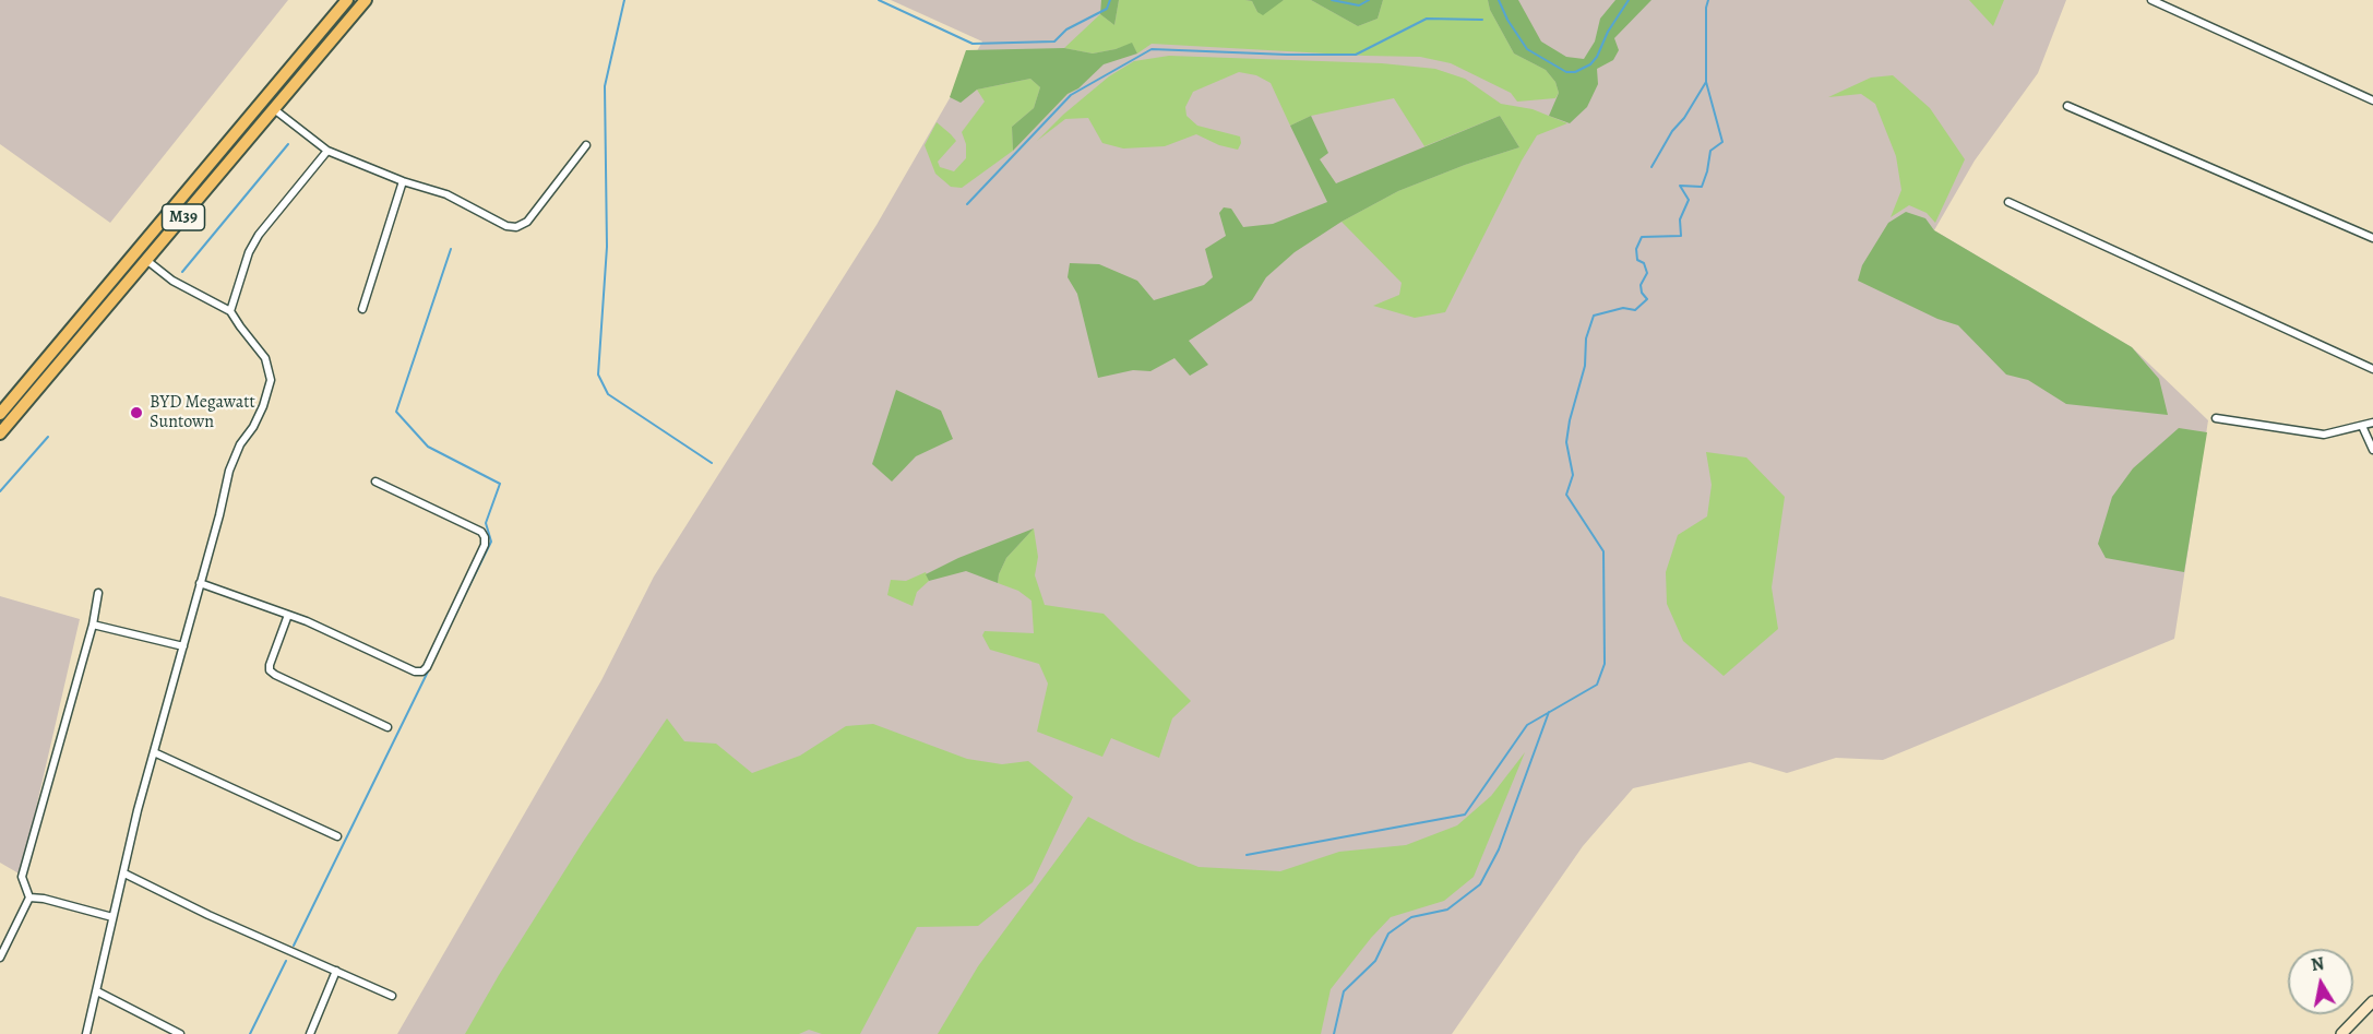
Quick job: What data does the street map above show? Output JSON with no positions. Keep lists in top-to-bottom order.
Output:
{
  "streets": {
    "highway": ["M39"]
  },
  "places": ["BYD Megawatt Suntown"],
  "north": "top"
}
